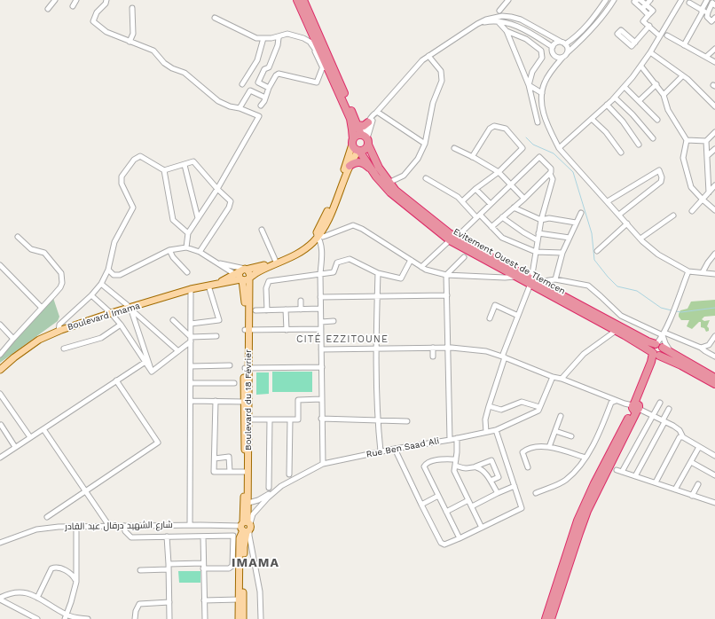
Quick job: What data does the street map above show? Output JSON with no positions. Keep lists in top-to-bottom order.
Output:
{
  "streets": {
    "highway": ["Evitement Ouest de Tlemcen"],
    "main road": ["Boulevard Imama", "Boulevard du 18 Février"],
    "street": ["Rue Ben Saad Ali", "شارع الشهيد درقال عبد القادر"]
  },
  "crossings": [
    ["Evitement Ouest de Tlemcen", "Boulevard Imama"],
    ["Boulevard Imama", "Boulevard du 18 Février"],
    ["Boulevard du 18 Février", "Rue Ben Saad Ali"],
    ["Boulevard du 18 Février", "شارع الشهيد درقال عبد القادر"],
    ["Rue Ben Saad Ali", "شارع الشهيد درقال عبد القادر"]
  ],
  "districts": ["CITÉ EZZITOUNE", "IMAMA"]
}
